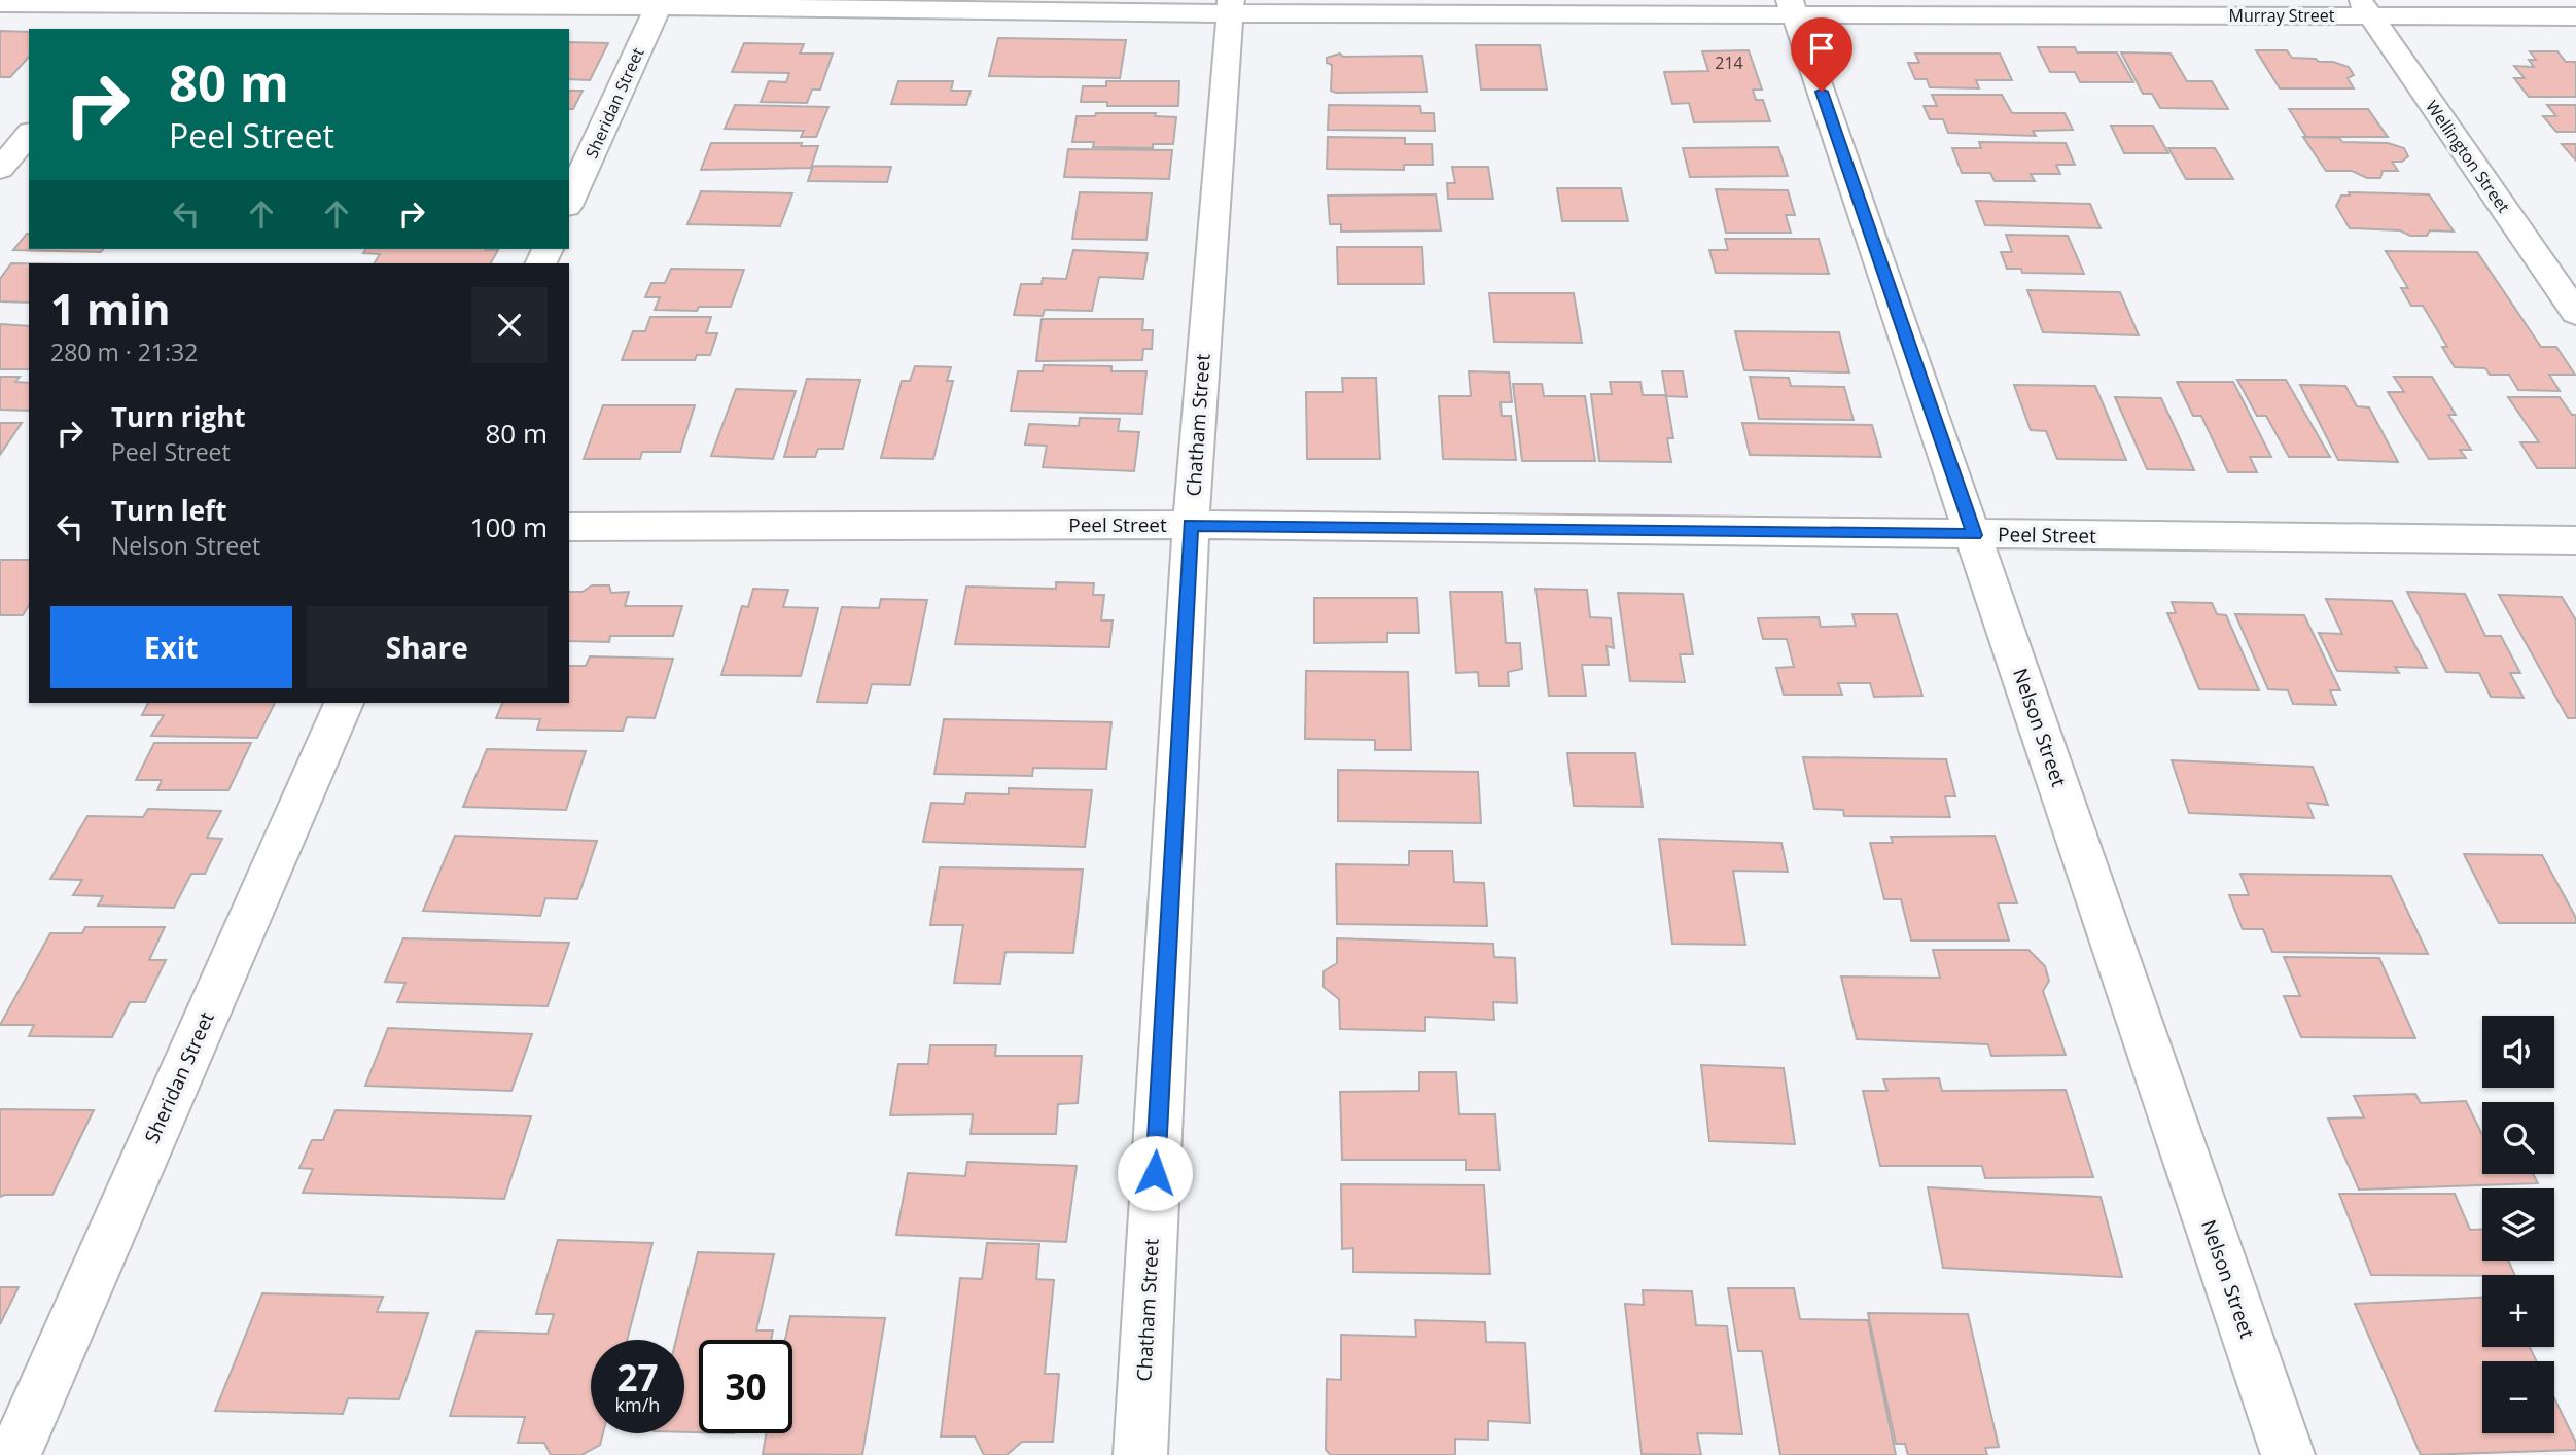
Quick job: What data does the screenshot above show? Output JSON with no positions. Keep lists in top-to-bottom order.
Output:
{
  "streets": {
    "street": [
      "Murray Street",
      "Sheridan Street",
      "Wellington Street",
      "Chatham Street",
      "Peel Street",
      "Nelson Street"
    ]
  },
  "crossings": [
    ["Murray Street", "Sheridan Street"],
    ["Murray Street", "Wellington Street"],
    ["Murray Street", "Chatham Street"],
    ["Murray Street", "Nelson Street"],
    ["Chatham Street", "Peel Street"],
    ["Peel Street", "Nelson Street"]
  ],
  "house_numbers": ["214"],
  "page": {
    "turn": ["80 m", "Peel Street"],
    "heading": ["1 min", "280 m · 21:32"],
    "list": [
      {
        "name": "Turn right",
        "note": "Peel Street",
        "value": "80 m"
      },
      {
        "name": "Turn left",
        "note": "Nelson Street",
        "value": "100 m"
      }
    ],
    "buttons": ["Exit", "Share"],
    "map_buttons": ["+", "−"],
    "speed": "27 km/h",
    "limit": "30"
  }
}
